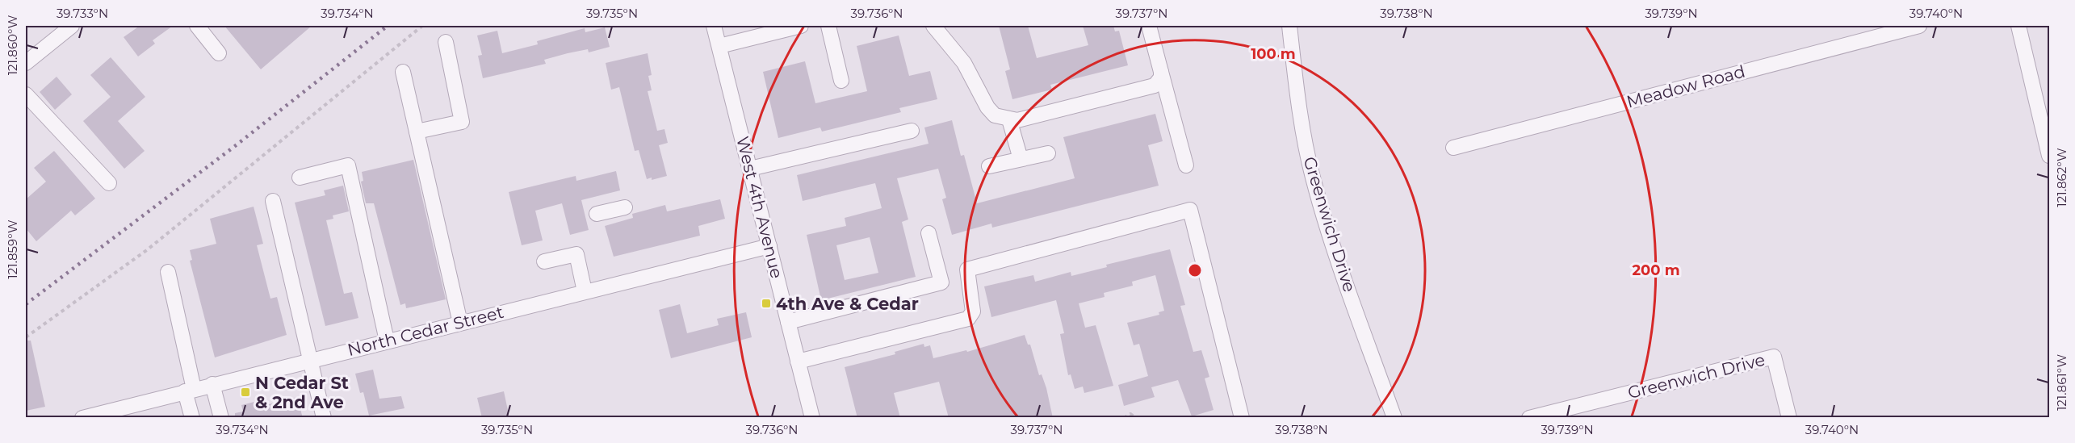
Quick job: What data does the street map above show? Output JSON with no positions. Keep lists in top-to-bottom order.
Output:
{
  "streets": {
    "street": [
      "Meadow Road",
      "West 4th Avenue",
      "Greenwich Drive",
      "North Cedar Street"
    ]
  },
  "crossings": [
    ["West 4th Avenue", "North Cedar Street"]
  ],
  "places": {
    "transit": ["4th Ave & Cedar", "N Cedar St & 2nd Ave"]
  },
  "coordinates": [
    "39.733°N",
    "39.734°N",
    "39.735°N",
    "39.736°N",
    "39.737°N",
    "39.738°N",
    "39.739°N",
    "39.740°N",
    "121.860°W",
    "121.862°W",
    "121.859°W",
    "121.861°W"
  ],
  "rings": ["100 m", "200 m"]
}
